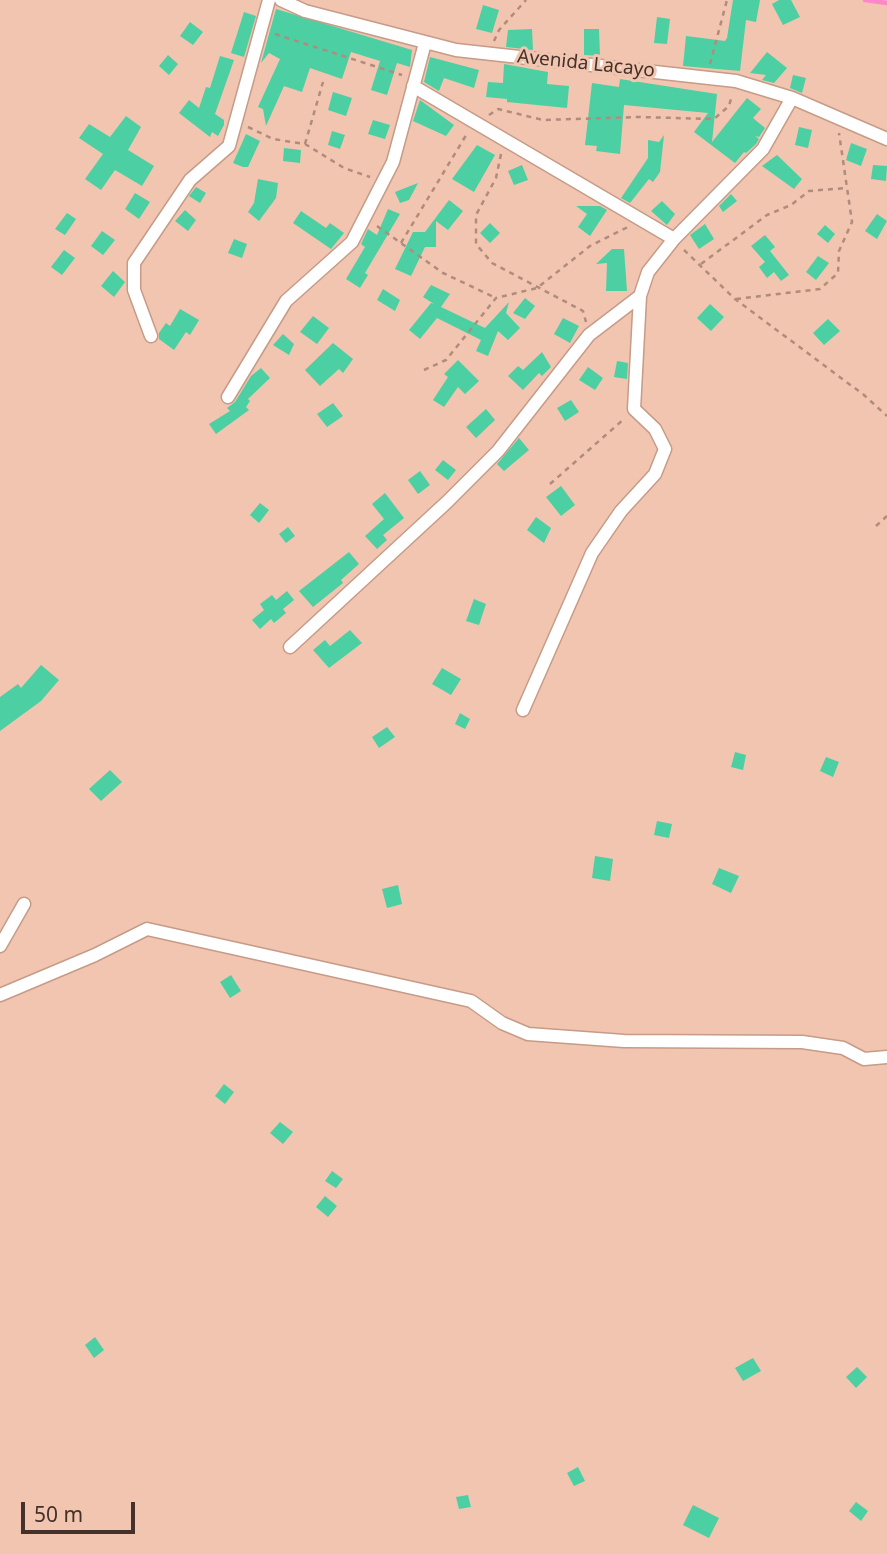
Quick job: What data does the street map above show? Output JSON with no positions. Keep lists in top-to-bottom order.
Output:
{
  "streets": {
    "street": ["Avenida Lacayo"]
  },
  "scale_bar": "50 m"
}
